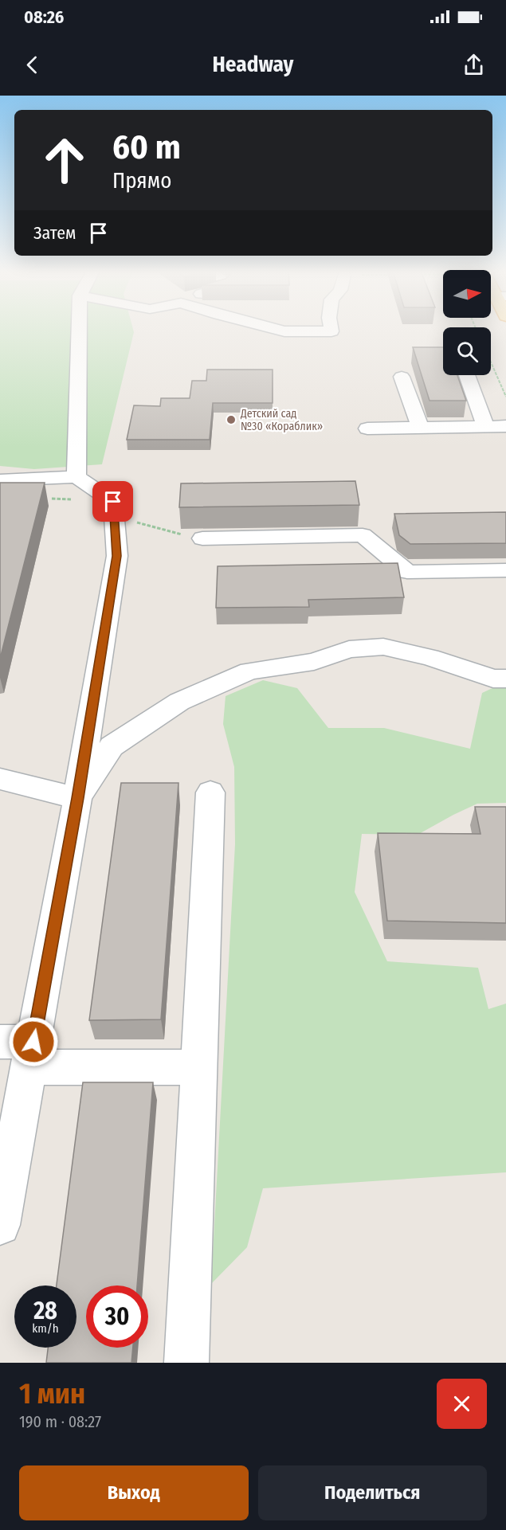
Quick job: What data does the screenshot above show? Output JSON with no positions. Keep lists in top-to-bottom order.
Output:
{
  "places": ["Детский сад №30 «Кораблик»"],
  "north": "right",
  "page": {
    "status": "08:26",
    "header": "Headway",
    "turn": ["60 m", "Прямо"],
    "then": "Затем",
    "speed": "28 km/h",
    "limit": "30",
    "heading": ["1 мин", "190 m · 08:27"],
    "buttons": ["Выход", "Поделиться"]
  }
}
